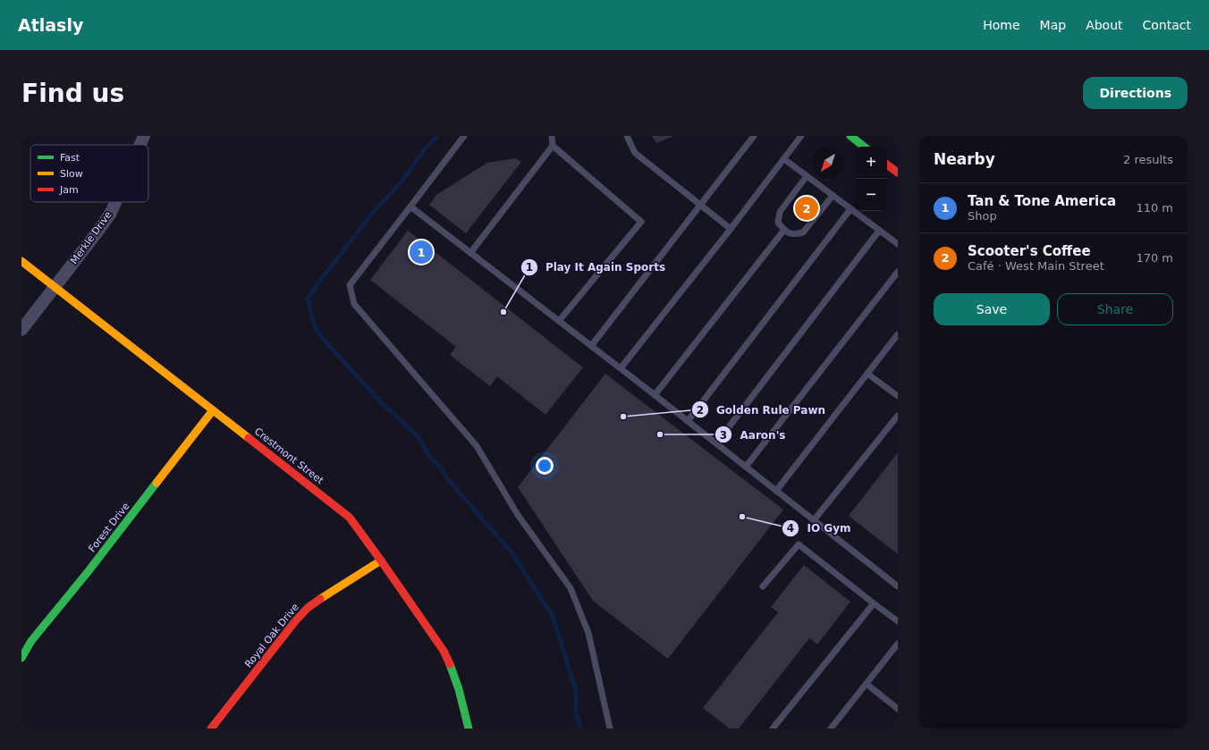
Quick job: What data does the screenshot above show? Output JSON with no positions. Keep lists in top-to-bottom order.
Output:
{
  "streets": {
    "street": [
      "Merkle Drive",
      "Crestmont Street",
      "Forest Drive",
      "Royal Oak Drive"
    ]
  },
  "crossings": [
    ["Merkle Drive", "Crestmont Street"],
    ["Crestmont Street", "Forest Drive"],
    ["Crestmont Street", "Royal Oak Drive"]
  ],
  "places": [
    "Play It Again Sports",
    "Golden Rule Pawn",
    "Aaron's",
    "IO Gym"
  ],
  "legend": ["Fast", "Slow", "Jam"],
  "north": "bottom left",
  "page": {
    "header": "Atlasly",
    "nav": [
      "Home",
      "Map",
      "About",
      "Contact"
    ],
    "buttons": [
      "Directions",
      ["Save", "Share"]
    ],
    "title": "Find us",
    "heading": ["Nearby", "2 results"],
    "map_buttons": ["+", "−"],
    "list": [
      {
        "mark": "1",
        "name": "Tan & Tone America",
        "note": "Shop",
        "value": "110 m"
      },
      {
        "mark": "2",
        "name": "Scooter's Coffee",
        "note": "Café · West Main Street",
        "value": "170 m"
      }
    ],
    "pins": ["2", "1"]
  }
}
